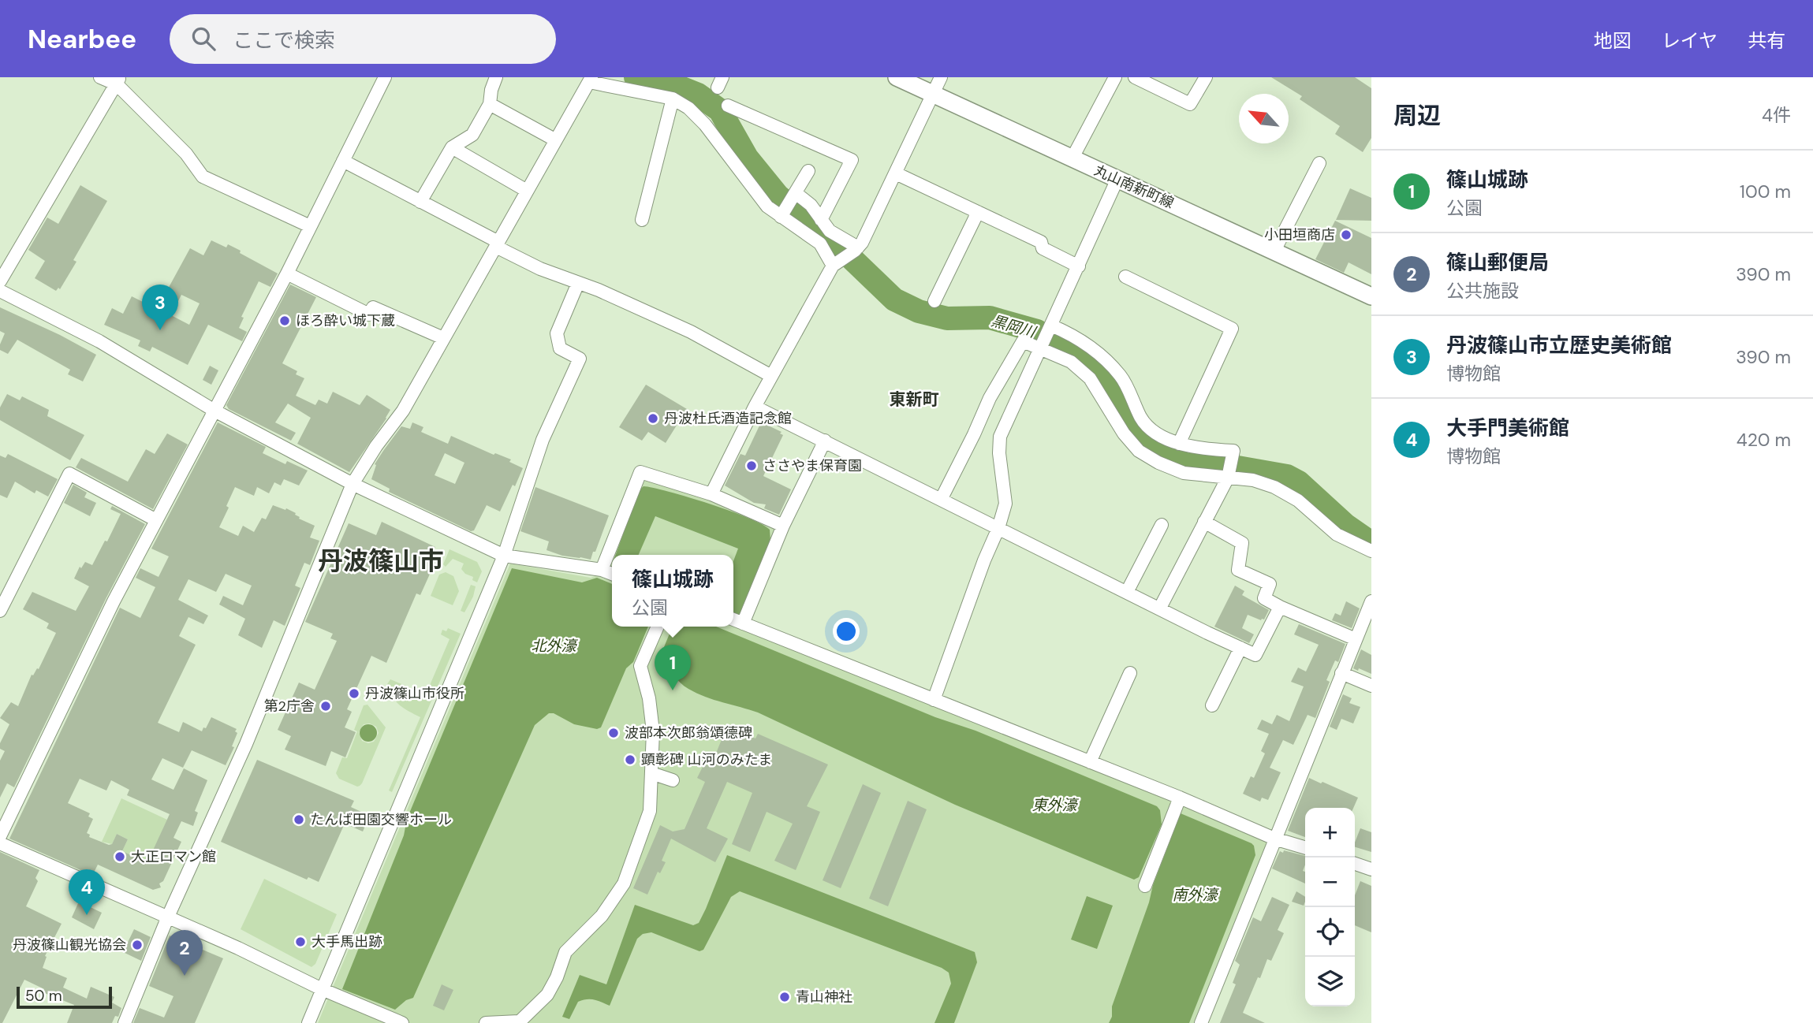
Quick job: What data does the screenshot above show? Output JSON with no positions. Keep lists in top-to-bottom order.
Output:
{
  "streets": {
    "main road": ["丸山南新町線"]
  },
  "districts": ["東新町", "丹波篠山市"],
  "water": [
    "黒岡川",
    "北外濠",
    "東外濠",
    "南外濠"
  ],
  "places": [
    "小田垣商店",
    "ほろ酔い城下蔵",
    "丹波杜氏酒造記念館",
    "ささやま保育園",
    "丹波篠山市役所",
    "第2庁舎",
    "波部本次郎翁頌德碑",
    "顕彰碑 山河のみたま",
    "たんば田園交響ホール",
    "大正ロマン館",
    "大手馬出跡",
    "丹波篠山観光協会",
    "青山神社"
  ],
  "scale_bar": "50 m",
  "north": "top left",
  "page": {
    "header": "Nearbee",
    "search": "ここで検索",
    "nav": ["地図", "レイヤ", "共有"],
    "heading": ["周辺", "4件"],
    "list": [
      {
        "mark": "1",
        "name": "篠山城跡",
        "note": "公園",
        "value": "100 m"
      },
      {
        "mark": "2",
        "name": "篠山郵便局",
        "note": "公共施設",
        "value": "390 m"
      },
      {
        "mark": "3",
        "name": "丹波篠山市立歴史美術館",
        "note": "博物館",
        "value": "390 m"
      },
      {
        "mark": "4",
        "name": "大手門美術館",
        "note": "博物館",
        "value": "420 m"
      }
    ],
    "pins": [
      "3",
      "1",
      "4",
      "2"
    ],
    "popup": ["篠山城跡", "公園"],
    "map_buttons": ["+", "−"],
    "scale": "50 m"
  }
}
